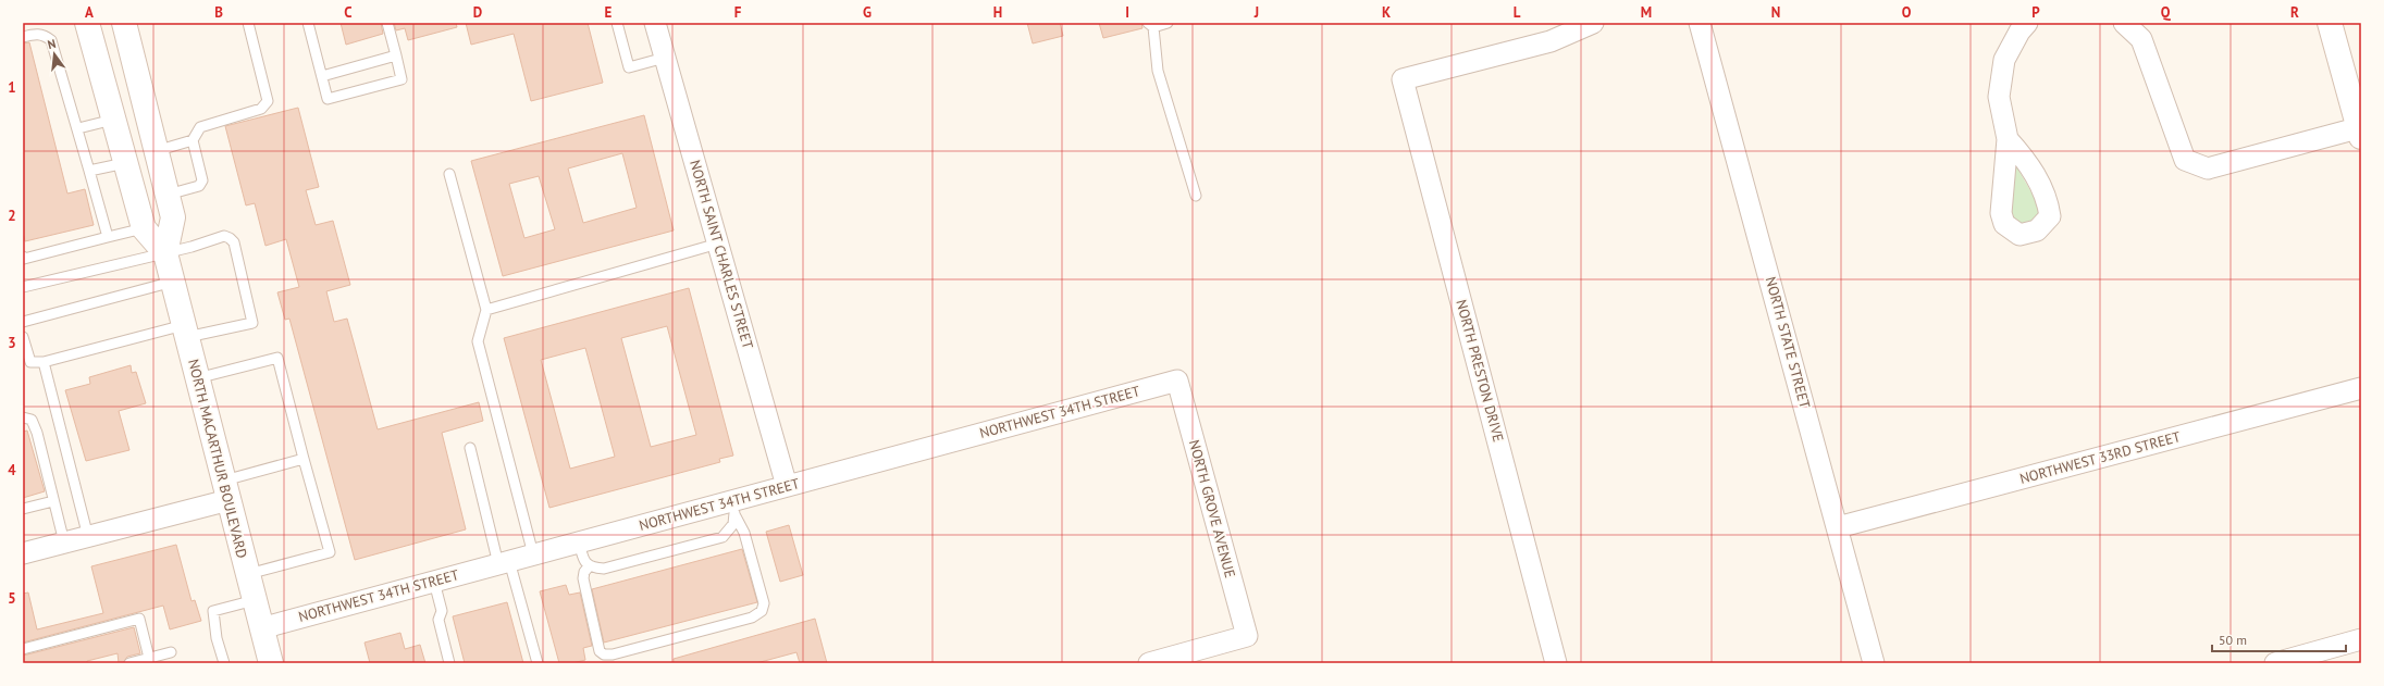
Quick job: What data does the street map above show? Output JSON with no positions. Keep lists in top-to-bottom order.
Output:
{
  "streets": {
    "main road": ["NORTH MACARTHUR BOULEVARD"],
    "street": [
      "NORTH SAINT CHARLES STREET",
      "NORTH STATE STREET",
      "NORTH PRESTON DRIVE",
      "NORTHWEST 34TH STREET",
      "NORTHWEST 33RD STREET",
      "NORTH GROVE AVENUE"
    ]
  },
  "crossings": [
    ["NORTH SAINT CHARLES STREET", "NORTHWEST 34TH STREET"],
    ["NORTH STATE STREET", "NORTHWEST 33RD STREET"],
    ["NORTHWEST 34TH STREET", "NORTH MACARTHUR BOULEVARD"],
    ["NORTHWEST 34TH STREET", "NORTH GROVE AVENUE"]
  ],
  "scale_bar": "50 m",
  "north": "top",
  "grid": {
    "columns": [
      "A",
      "B",
      "C",
      "D",
      "E",
      "F",
      "G",
      "H",
      "I",
      "J",
      "K",
      "L",
      "M",
      "N",
      "O",
      "P",
      "Q",
      "R"
    ],
    "rows": [
      "1",
      "2",
      "3",
      "4",
      "5"
    ]
  }
}
